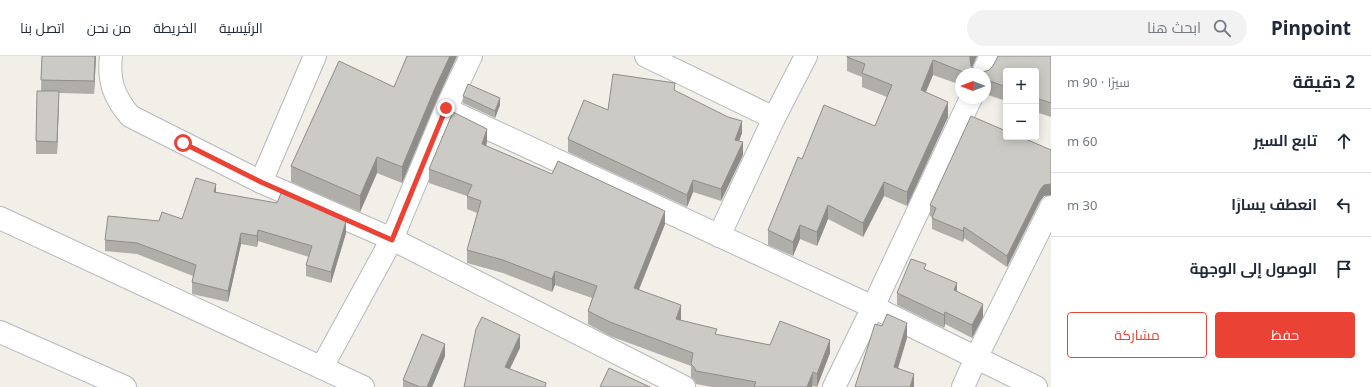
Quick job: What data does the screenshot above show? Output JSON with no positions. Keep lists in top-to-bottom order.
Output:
{
  "north": "left",
  "page": {
    "header": "Pinpoint",
    "search": "ابحث هنا",
    "nav": [
      "الرئيسية",
      "الخريطة",
      "من نحن",
      "اتصل بنا"
    ],
    "heading": ["2 دقيقة", "سيرًا · 90 m"],
    "map_buttons": ["+", "−"],
    "list": [
      ["تابع السير", "60 m"],
      ["انعطف يسارًا", "30 m"],
      "الوصول إلى الوجهة"
    ],
    "buttons": ["حفظ", "مشاركة"]
  }
}
